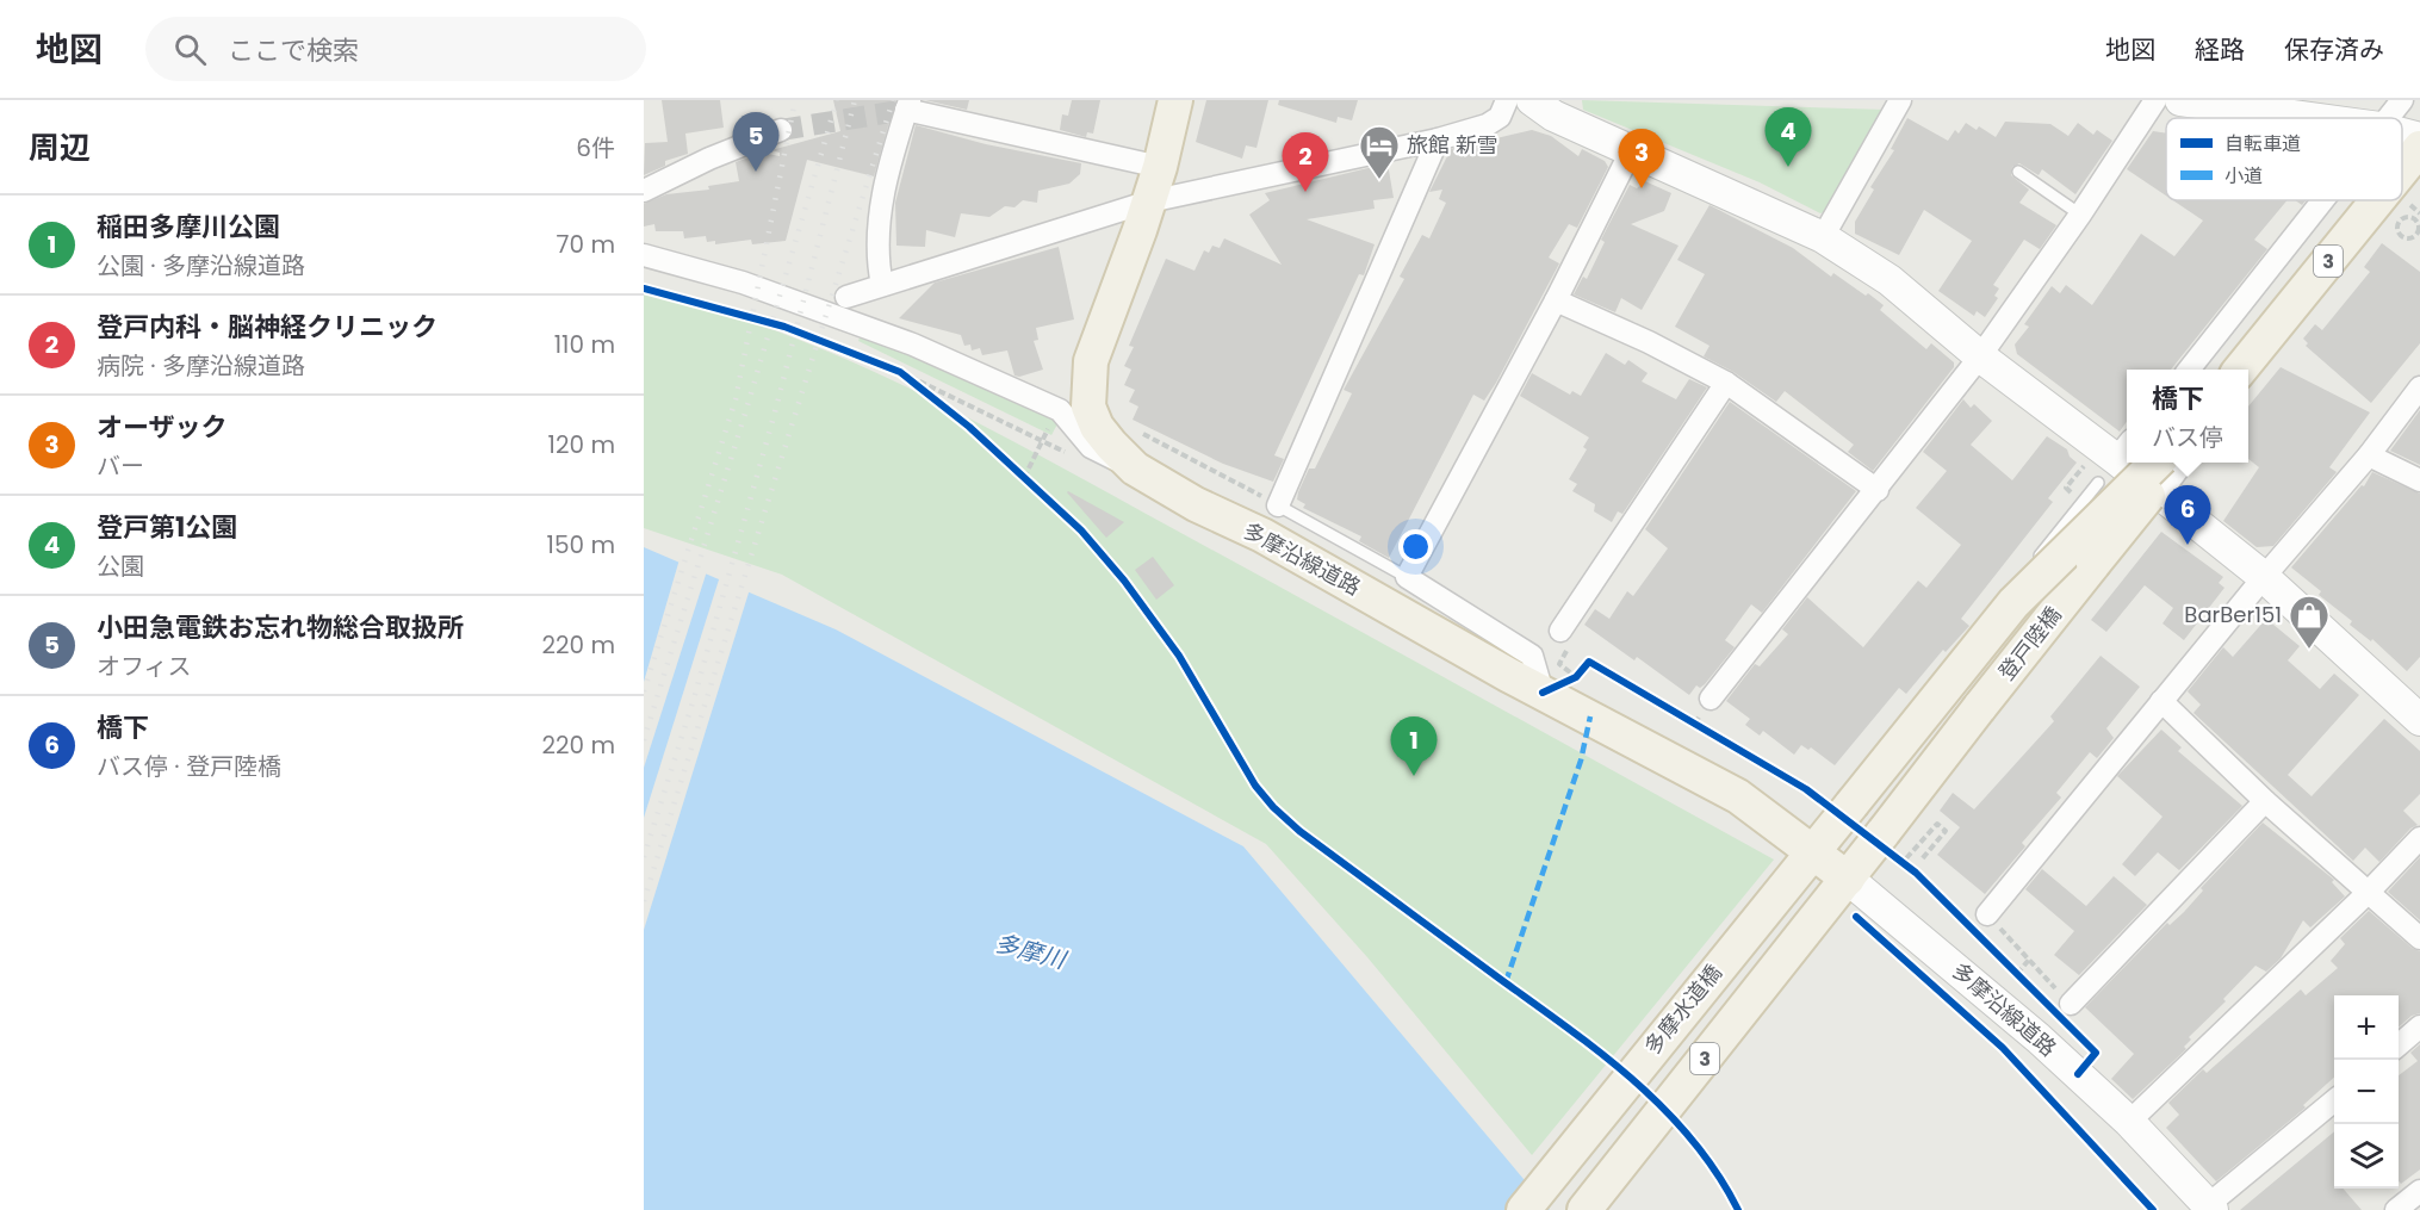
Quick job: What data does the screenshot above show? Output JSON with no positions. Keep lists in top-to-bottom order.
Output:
{
  "streets": {
    "main road": [
      "3",
      "多摩沿線道路",
      "登戸陸橋",
      "多摩水道橋"
    ]
  },
  "crossings": [
    ["3", "多摩沿線道路"],
    ["3", "登戸陸橋"],
    ["多摩沿線道路", "登戸陸橋"],
    ["多摩沿線道路", "多摩水道橋"],
    ["登戸陸橋", "多摩水道橋"]
  ],
  "water": ["多摩川"],
  "places": {
    "hotel": ["旅館 新雪"],
    "shop": ["BarBer151"]
  },
  "legend": ["自転車道", "小道"],
  "page": {
    "header": "地図",
    "search": "ここで検索",
    "nav": ["地図", "経路", "保存済み"],
    "heading": ["周辺", "6件"],
    "pins": [
      "4",
      "5",
      "3",
      "2",
      "6",
      "1"
    ],
    "list": [
      {
        "mark": "1",
        "name": "稲田多摩川公園",
        "note": "公園 · 多摩沿線道路",
        "value": "70 m"
      },
      {
        "mark": "2",
        "name": "登戸内科・脳神経クリニック",
        "note": "病院 · 多摩沿線道路",
        "value": "110 m"
      },
      {
        "mark": "3",
        "name": "オーザック",
        "note": "バー",
        "value": "120 m"
      },
      {
        "mark": "4",
        "name": "登戸第1公園",
        "note": "公園",
        "value": "150 m"
      },
      {
        "mark": "5",
        "name": "小田急電鉄お忘れ物総合取扱所",
        "note": "オフィス",
        "value": "220 m"
      },
      {
        "mark": "6",
        "name": "橋下",
        "note": "バス停 · 登戸陸橋",
        "value": "220 m"
      }
    ],
    "popup": ["橋下", "バス停"],
    "map_buttons": ["+", "−"]
  }
}
